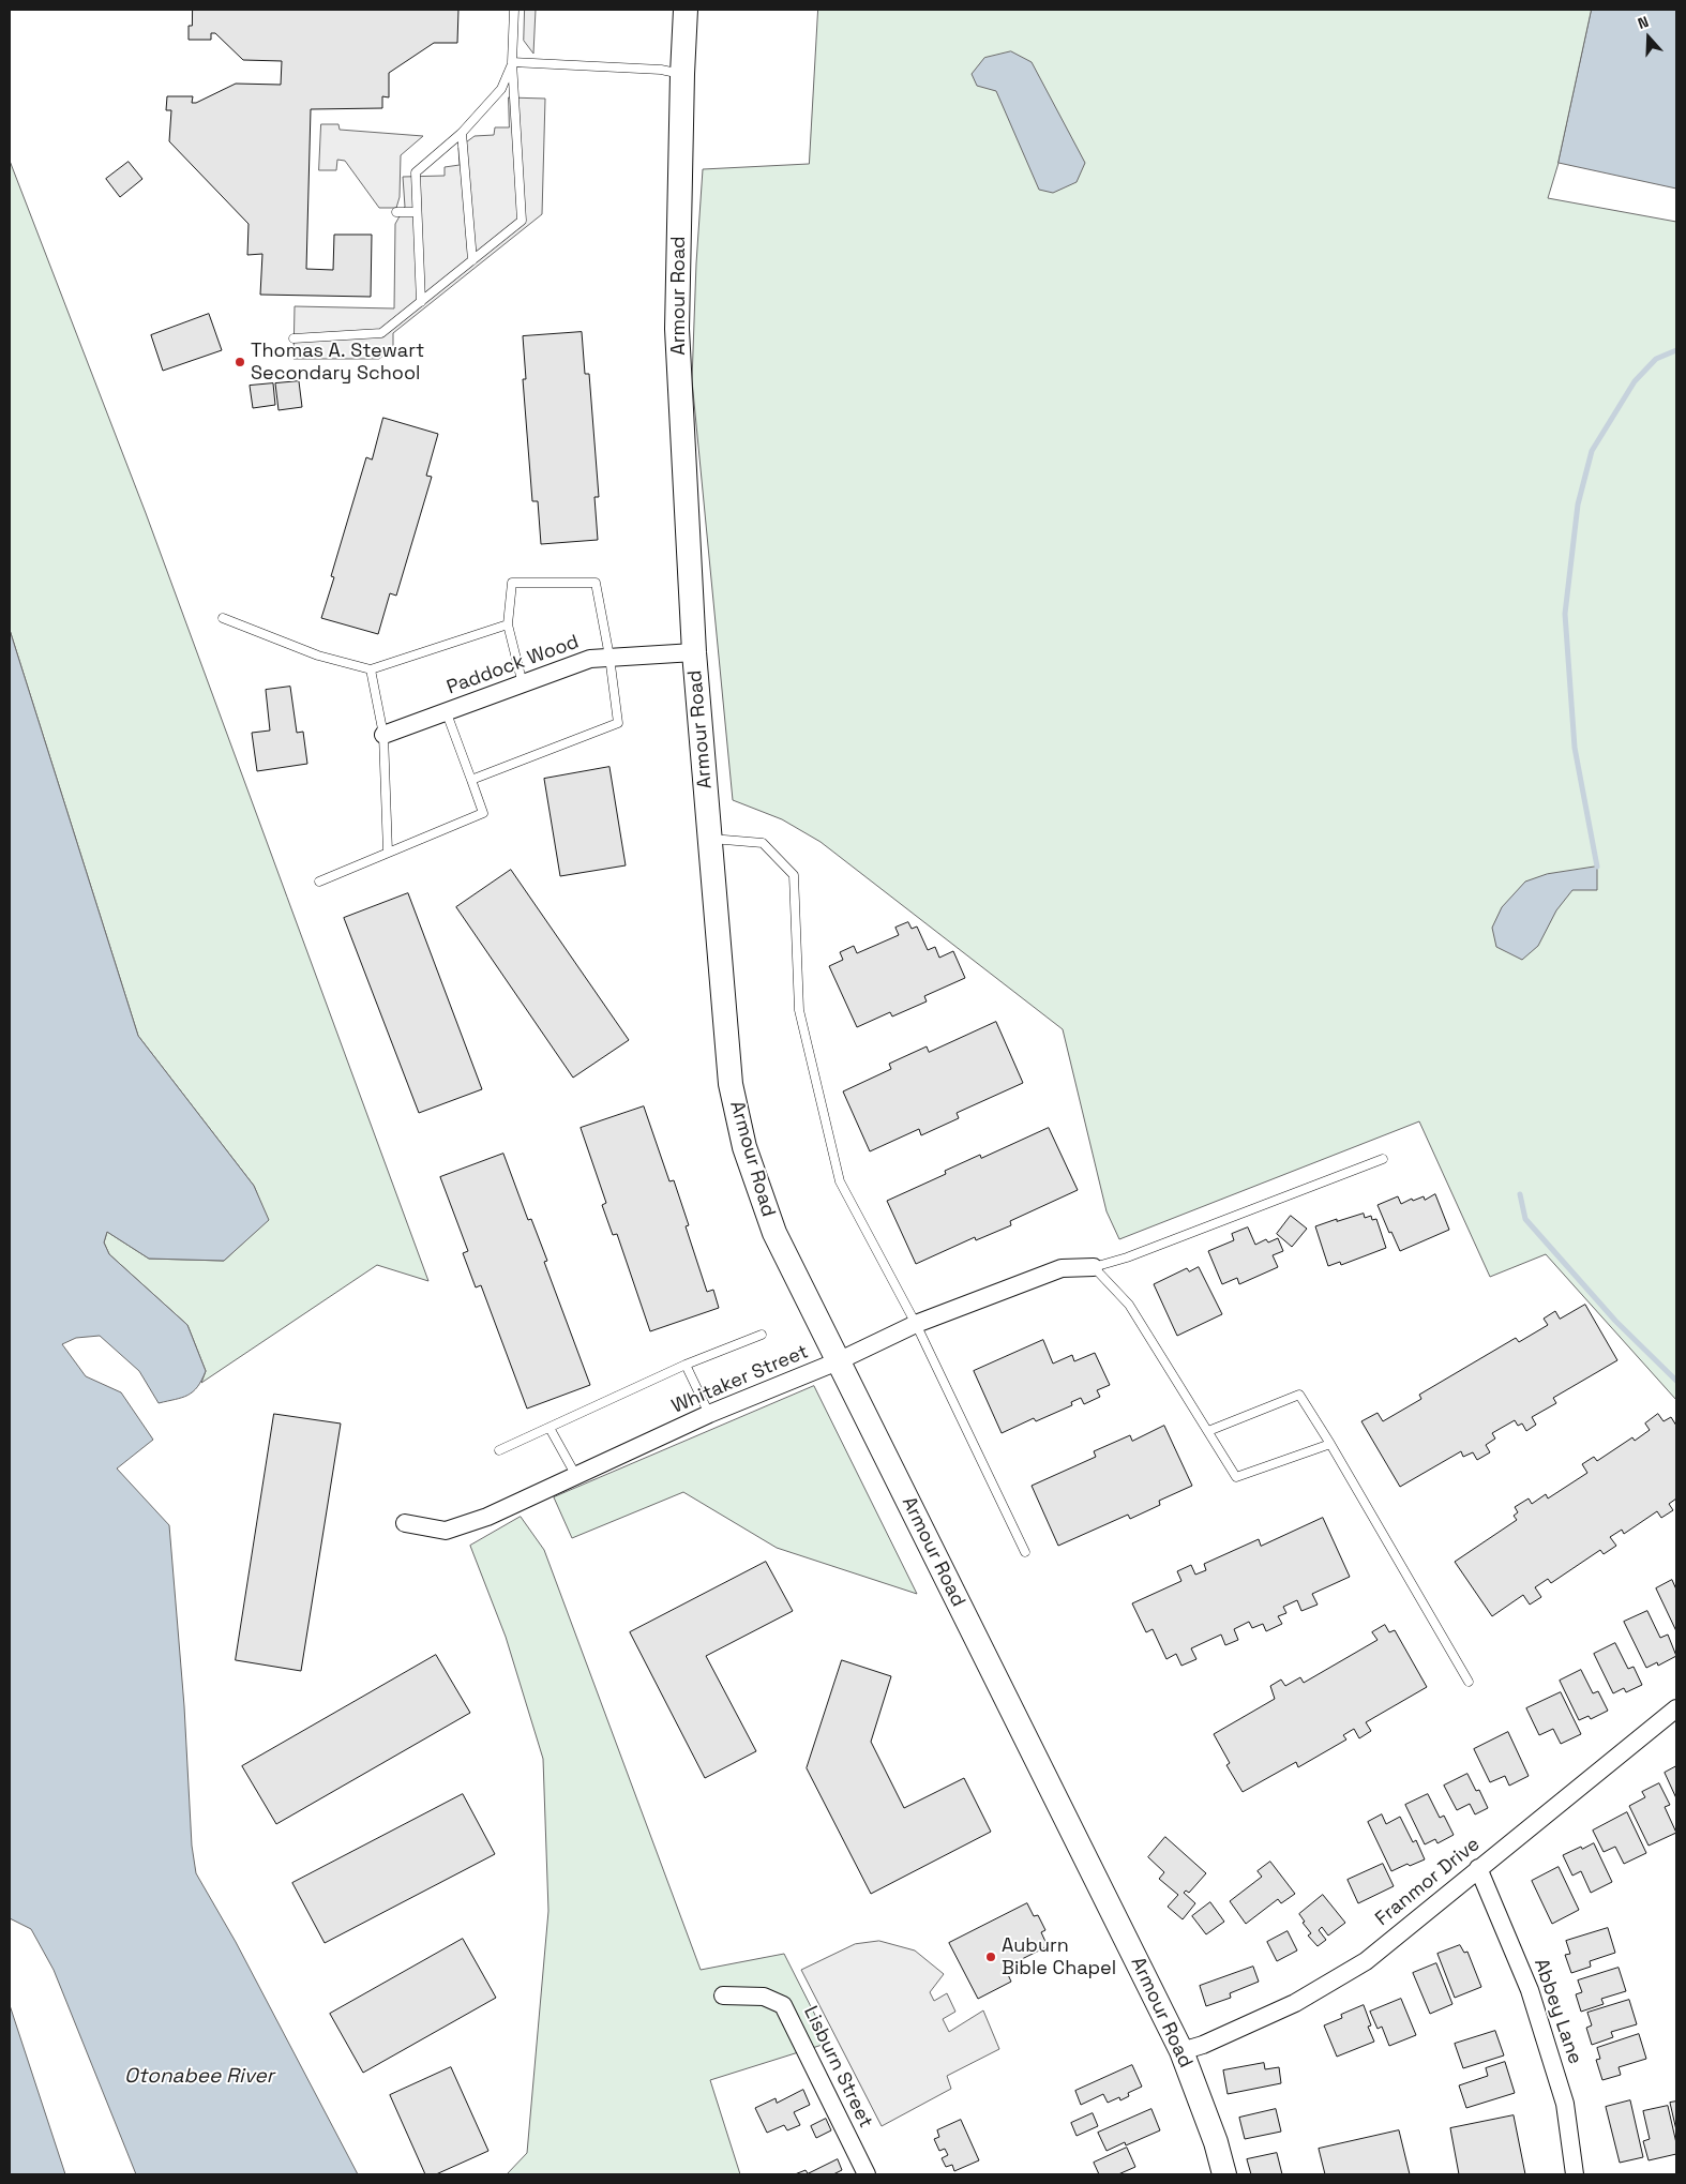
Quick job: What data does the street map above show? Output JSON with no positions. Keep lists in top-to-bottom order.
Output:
{
  "streets": {
    "main road": ["Armour Road"],
    "street": [
      "Paddock Wood",
      "Whitaker Street",
      "Franmor Drive",
      "Abbey Lane",
      "Lisburn Street"
    ]
  },
  "crossings": [
    ["Armour Road", "Paddock Wood"],
    ["Armour Road", "Whitaker Street"],
    ["Armour Road", "Franmor Drive"],
    ["Franmor Drive", "Abbey Lane"]
  ],
  "water": ["Otonabee River"],
  "places": ["Thomas A. Stewart Secondary School", "Auburn Bible Chapel"],
  "north": "top"
}
